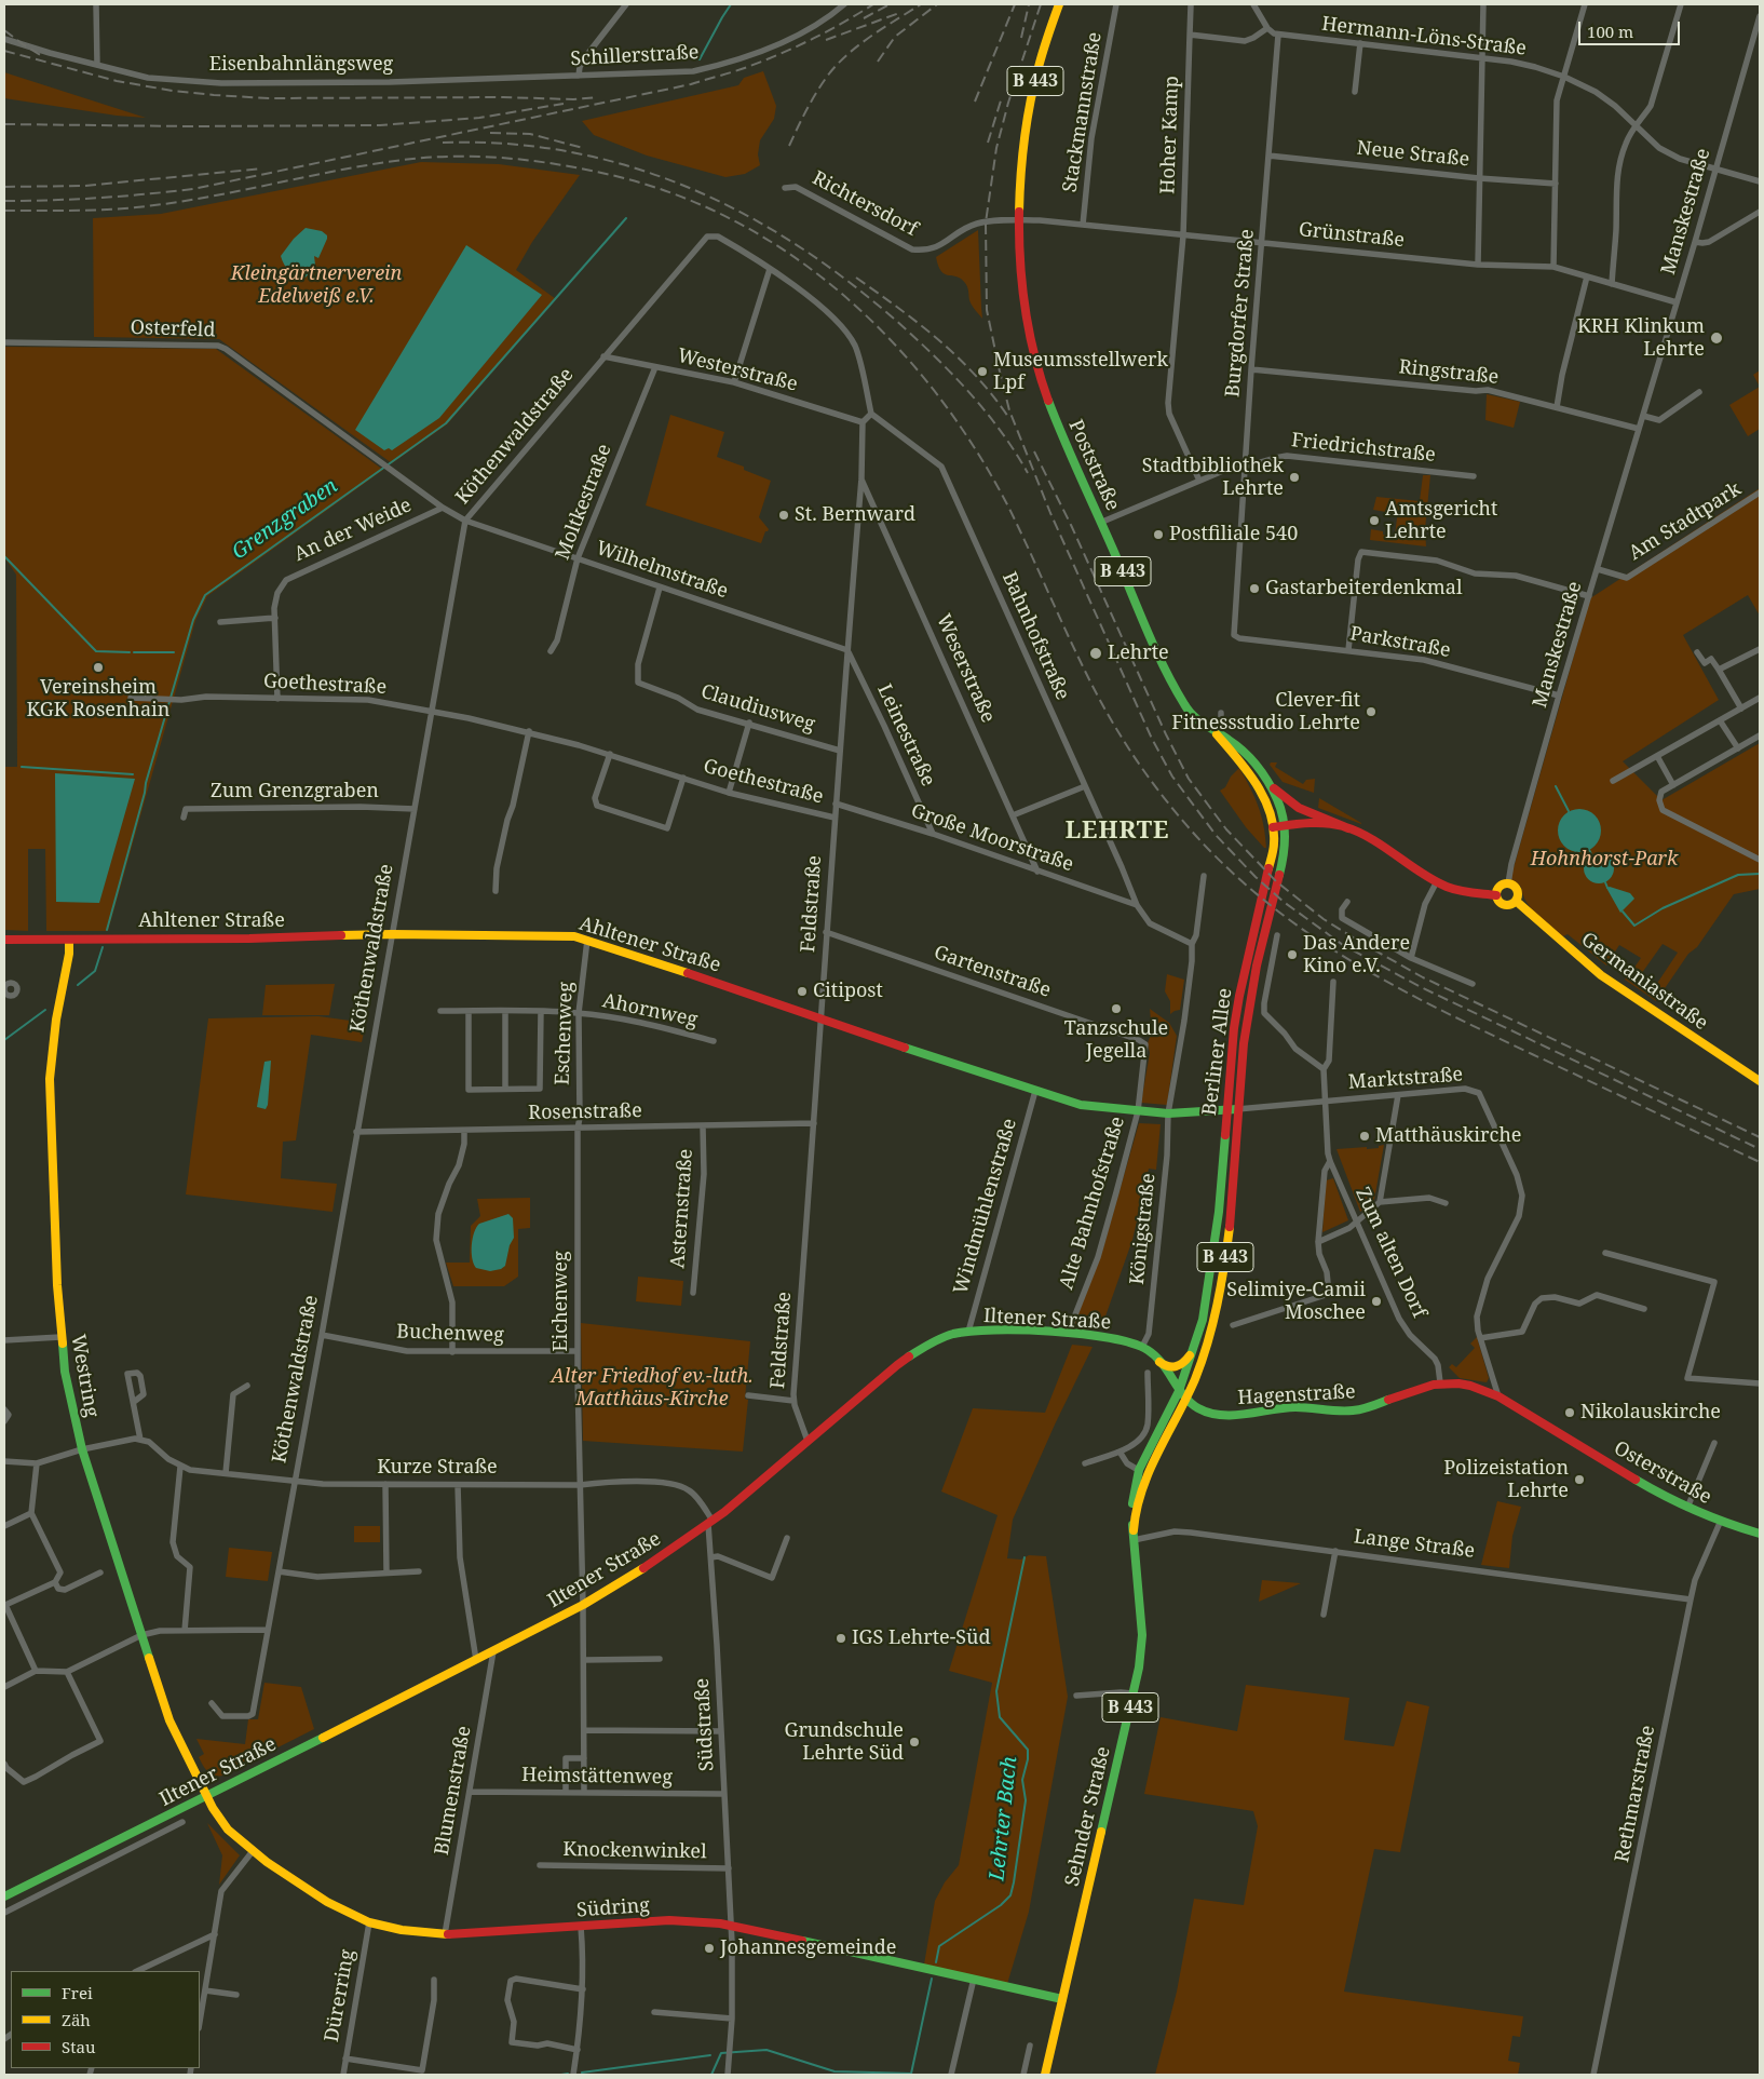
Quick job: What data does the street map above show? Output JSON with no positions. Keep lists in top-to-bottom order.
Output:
{
  "streets": {
    "main road": [
      "B 443",
      "Poststraße",
      "Ahltener Straße",
      "Germaniastraße",
      "Berliner Allee",
      "Marktstraße",
      "Iltener Straße",
      "Westring",
      "Hagenstraße",
      "Osterstraße",
      "Sehnder Straße",
      "Südring"
    ],
    "street": [
      "Hermann-Löns-Straße",
      "Schillerstraße",
      "Eisenbahnlängsweg",
      "Stackmannstraße",
      "Hoher Kamp",
      "Neue Straße",
      "Richtersdorf",
      "Manskestraße",
      "Grünstraße",
      "Burgdorfer Straße",
      "Osterfeld",
      "Westerstraße",
      "Ringstraße",
      "Köthenwaldstraße",
      "Friedrichstraße",
      "Moltkestraße",
      "Am Stadtpark",
      "An der Weide",
      "Wilhelmstraße",
      "Bahnhofstraße",
      "Parkstraße",
      "Weserstraße",
      "Goethestraße",
      "Claudiusweg",
      "Leinestraße",
      "Zum Grenzgraben",
      "Große Moorstraße",
      "Feldstraße",
      "Gartenstraße",
      "Ahornweg",
      "Eschenweg",
      "Rosenstraße",
      "Alte Bahnhofstraße",
      "Windmühlenstraße",
      "Asternstraße",
      "Königstraße",
      "Zum alten Dorf",
      "Eichenweg",
      "Buchenweg",
      "Kurze Straße",
      "Lange Straße",
      "Südstraße",
      "Heimstättenweg",
      "Blumenstraße",
      "Rethmarstraße",
      "Knockenwinkel",
      "Dürerring"
    ]
  },
  "crossings": [
    ["Hermann-Löns-Straße", "Manskestraße"],
    ["Hermann-Löns-Straße", "Burgdorfer Straße"],
    ["Schillerstraße", "Eisenbahnlängsweg"],
    ["Stackmannstraße", "Grünstraße"],
    ["Hoher Kamp", "Grünstraße"],
    ["Hoher Kamp", "Friedrichstraße"],
    ["Neue Straße", "Burgdorfer Straße"],
    ["Richtersdorf", "Grünstraße"],
    ["Richtersdorf", "Poststraße"],
    ["Manskestraße", "Grünstraße"],
    ["Manskestraße", "Ringstraße"],
    ["Manskestraße", "Am Stadtpark"],
    ["Manskestraße", "Parkstraße"],
    ["Manskestraße", "Germaniastraße"],
    ["Grünstraße", "Burgdorfer Straße"],
    ["Grünstraße", "Poststraße"],
    ["Burgdorfer Straße", "Ringstraße"],
    ["Burgdorfer Straße", "Friedrichstraße"],
    ["Burgdorfer Straße", "Parkstraße"],
    ["Osterfeld", "Wilhelmstraße"],
    ["Westerstraße", "Köthenwaldstraße"],
    ["Westerstraße", "Moltkestraße"],
    ["Westerstraße", "Feldstraße"],
    ["Köthenwaldstraße", "Wilhelmstraße"],
    ["Köthenwaldstraße", "Goethestraße"],
    ["Köthenwaldstraße", "Zum Grenzgraben"],
    ["Köthenwaldstraße", "Ahltener Straße"],
    ["Köthenwaldstraße", "Rosenstraße"],
    ["Köthenwaldstraße", "Buchenweg"],
    ["Köthenwaldstraße", "Kurze Straße"],
    ["Friedrichstraße", "Poststraße"],
    ["Poststraße", "Berliner Allee"],
    ["Moltkestraße", "Wilhelmstraße"],
    ["An der Weide", "Wilhelmstraße"],
    ["An der Weide", "Goethestraße"],
    ["Wilhelmstraße", "Claudiusweg"],
    ["Wilhelmstraße", "Leinestraße"],
    ["Wilhelmstraße", "Feldstraße"],
    ["Bahnhofstraße", "Große Moorstraße"],
    ["Weserstraße", "Große Moorstraße"],
    ["Weserstraße", "Feldstraße"],
    ["Goethestraße", "Feldstraße"],
    ["Claudiusweg", "Feldstraße"],
    ["Leinestraße", "Große Moorstraße"],
    ["Leinestraße", "Feldstraße"],
    ["Große Moorstraße", "Feldstraße"],
    ["Feldstraße", "Ahltener Straße"],
    ["Feldstraße", "Gartenstraße"],
    ["Feldstraße", "Rosenstraße"],
    ["Feldstraße", "Iltener Straße"],
    ["Ahltener Straße", "Eschenweg"],
    ["Ahltener Straße", "Marktstraße"],
    ["Ahltener Straße", "Alte Bahnhofstraße"],
    ["Ahltener Straße", "Windmühlenstraße"],
    ["Ahltener Straße", "Königstraße"],
    ["Ahltener Straße", "Westring"],
    ["Gartenstraße", "Alte Bahnhofstraße"],
    ["Ahornweg", "Eschenweg"],
    ["Eschenweg", "Rosenstraße"],
    ["Eschenweg", "Eichenweg"],
    ["Berliner Allee", "Marktstraße"],
    ["Berliner Allee", "Iltener Straße"],
    ["Berliner Allee", "Hagenstraße"],
    ["Berliner Allee", "Sehnder Straße"],
    ["Marktstraße", "Königstraße"],
    ["Marktstraße", "Osterstraße"],
    ["Rosenstraße", "Asternstraße"],
    ["Rosenstraße", "Eichenweg"],
    ["Alte Bahnhofstraße", "Iltener Straße"],
    ["Windmühlenstraße", "Iltener Straße"],
    ["Königstraße", "Iltener Straße"],
    ["Zum alten Dorf", "Hagenstraße"],
    ["Zum alten Dorf", "Osterstraße"],
    ["Eichenweg", "Iltener Straße"],
    ["Eichenweg", "Buchenweg"],
    ["Eichenweg", "Kurze Straße"],
    ["Eichenweg", "Heimstättenweg"],
    ["Iltener Straße", "Westring"],
    ["Iltener Straße", "Hagenstraße"],
    ["Iltener Straße", "Kurze Straße"],
    ["Iltener Straße", "Südstraße"],
    ["Iltener Straße", "Blumenstraße"],
    ["Iltener Straße", "Sehnder Straße"],
    ["Iltener Straße", "Südring"],
    ["Westring", "Südring"],
    ["Hagenstraße", "Osterstraße"],
    ["Hagenstraße", "Sehnder Straße"],
    ["Kurze Straße", "Südstraße"],
    ["Osterstraße", "Rethmarstraße"],
    ["Lange Straße", "Rethmarstraße"],
    ["Lange Straße", "Sehnder Straße"],
    ["Südstraße", "Heimstättenweg"],
    ["Südstraße", "Knockenwinkel"],
    ["Südstraße", "Südring"],
    ["Heimstättenweg", "Blumenstraße"],
    ["Blumenstraße", "Südring"],
    ["Sehnder Straße", "Südring"],
    ["Südring", "Dürerring"]
  ],
  "districts": ["LEHRTE"],
  "water": ["Grenzgraben", "Lehrter Bach"],
  "parks": ["Kleingärtnerverein Edelweiß e.V.", "Hohnhorst-Park", "Alter Friedhof ev.-luth. Matthäus-Kirche"],
  "places": [
    "KRH Klinkum Lehrte",
    "Museumsstellwerk Lpf",
    "Stadtbibliothek Lehrte",
    "St. Bernward",
    "Amtsgericht Lehrte",
    "Postfiliale 540",
    "Gastarbeiterdenkmal",
    "Lehrte",
    "Vereinsheim KGK Rosenhain",
    "Clever-fit Fitnessstudio Lehrte",
    "Das Andere Kino e.V.",
    "Citipost",
    "Tanzschule Jegella",
    "Matthäuskirche",
    "Selimiye-Camii Moschee",
    "Nikolauskirche",
    "Polizeistation Lehrte",
    "IGS Lehrte-Süd",
    "Grundschule Lehrte Süd",
    "Johannesgemeinde"
  ],
  "legend": ["Frei", "Zäh", "Stau"],
  "scale_bar": "100 m"
}
